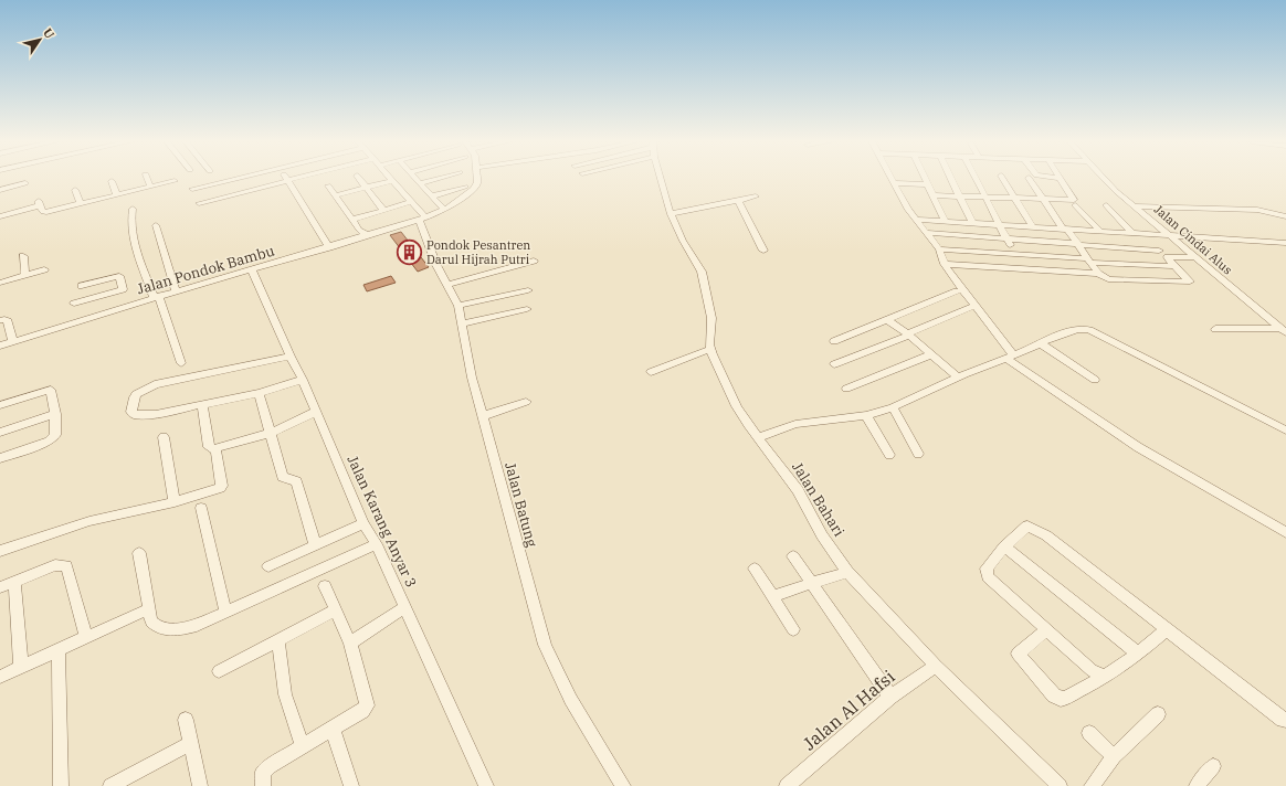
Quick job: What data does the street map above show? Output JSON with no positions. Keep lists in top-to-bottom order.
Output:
{
  "streets": {
    "street": [
      "Jalan Cindai Alus",
      "Jalan Pondok Bambu",
      "Jalan Bahari",
      "Jalan Batung",
      "Jalan Karang Anyar 3",
      "Jalan Al Hafsi"
    ]
  },
  "crossings": [
    ["Jalan Pondok Bambu", "Jalan Batung"],
    ["Jalan Pondok Bambu", "Jalan Karang Anyar 3"],
    ["Jalan Bahari", "Jalan Al Hafsi"]
  ],
  "places": {
    "building": ["Pondok Pesantren Darul Hijrah Putri"]
  },
  "north": "top right"
}
